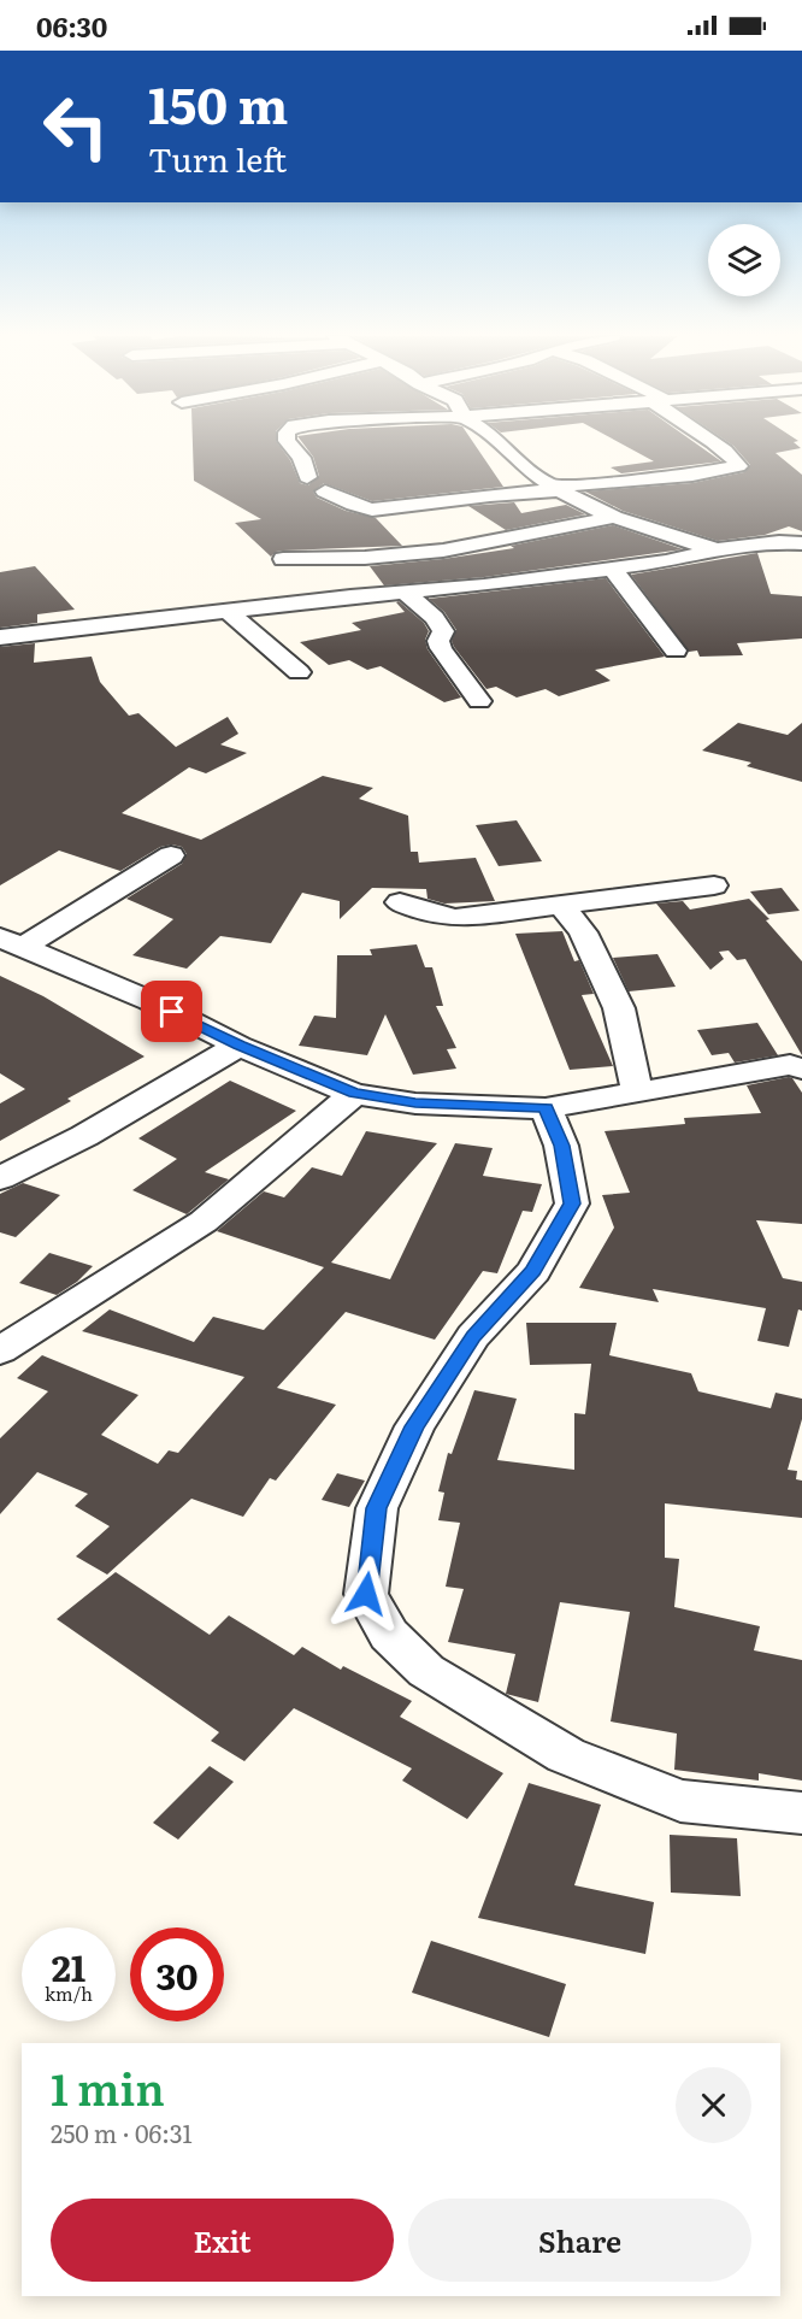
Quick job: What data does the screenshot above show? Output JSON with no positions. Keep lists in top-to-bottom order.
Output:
{
  "page": {
    "status": "06:30",
    "turn": ["150 m", "Turn left"],
    "speed": "21 km/h",
    "limit": "30",
    "heading": ["1 min", "250 m · 06:31"],
    "buttons": ["Exit", "Share"]
  }
}
